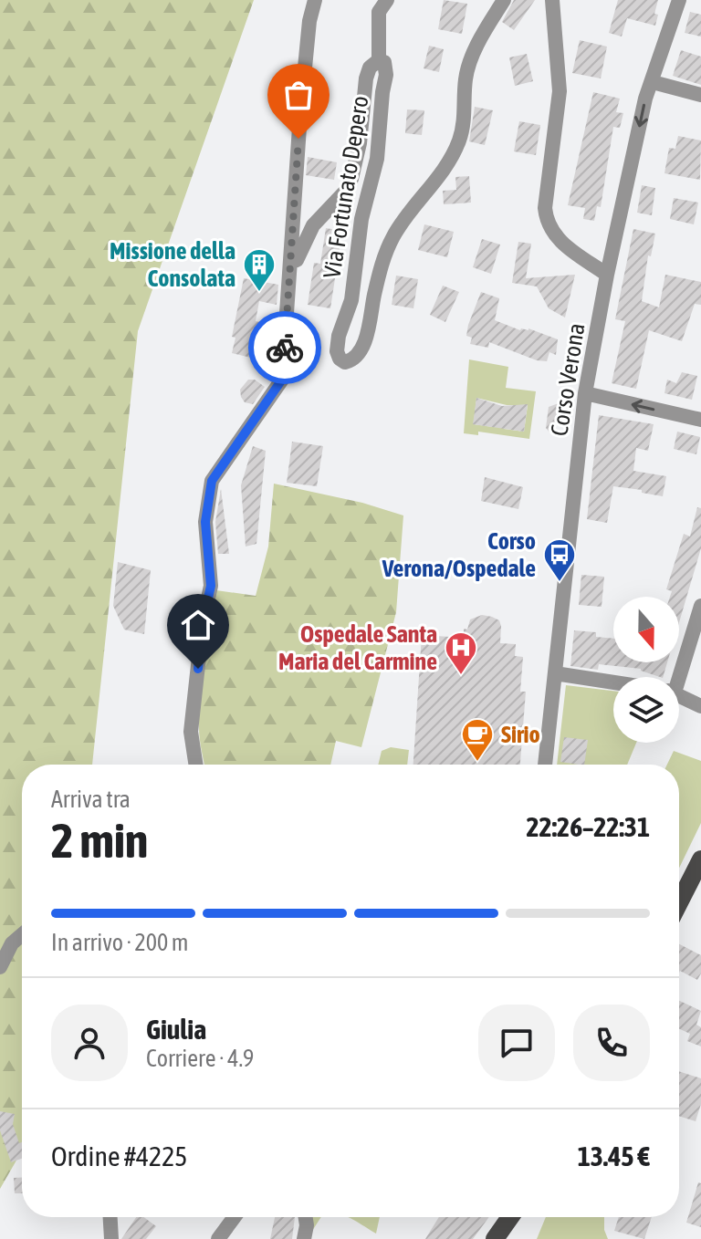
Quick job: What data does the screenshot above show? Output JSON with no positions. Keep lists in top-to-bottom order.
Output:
{
  "streets": {
    "street": ["Via Fortunato Depero", "Corso Verona"]
  },
  "places": {
    "building": ["Missione della Consolata"],
    "bus stop": ["Corso Verona/Ospedale"],
    "hospital": ["Ospedale Santa Maria del Carmine"],
    "cafe": ["Sirio"]
  },
  "north": "bottom",
  "page": {
    "heading": ["2 min", "Arriva tra", "22:26–22:31"],
    "panel": [
      "Giulia",
      "Corriere · 4.9",
      "Ordine #4225",
      "13.45 €"
    ],
    "bar": "In arrivo · 200 m"
  }
}
